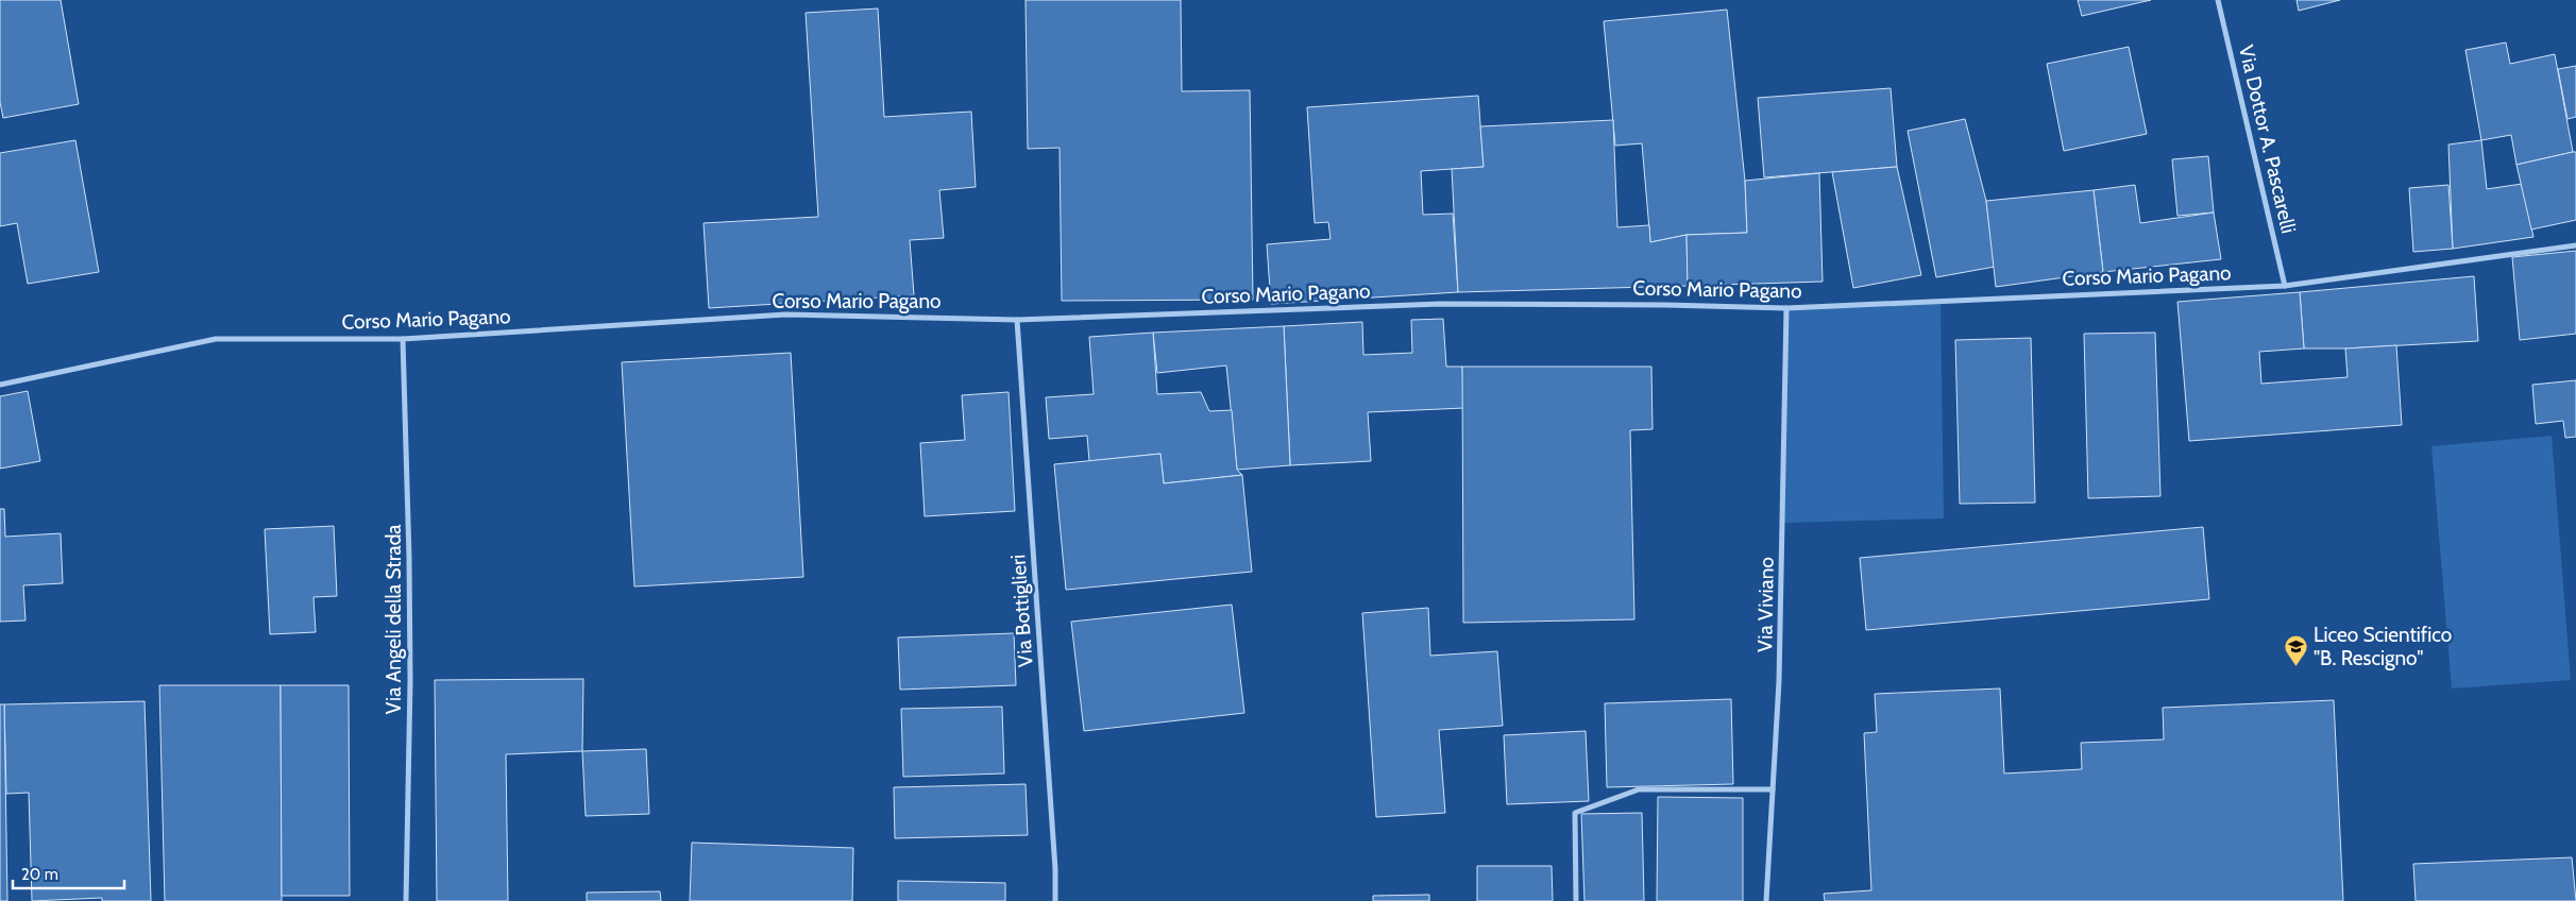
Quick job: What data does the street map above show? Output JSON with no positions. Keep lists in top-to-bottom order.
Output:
{
  "streets": {
    "street": [
      "Via Dottor A. Pascarelli",
      "Corso Mario Pagano",
      "Via Viviano",
      "Via Bottiglieri",
      "Via Angeli della Strada"
    ]
  },
  "crossings": [
    ["Via Dottor A. Pascarelli", "Corso Mario Pagano"],
    ["Corso Mario Pagano", "Via Viviano"],
    ["Corso Mario Pagano", "Via Bottiglieri"],
    ["Corso Mario Pagano", "Via Angeli della Strada"]
  ],
  "places": {
    "school or university": ["Liceo Scientifico \"B. Rescigno\""]
  },
  "scale_bar": "20 m"
}
